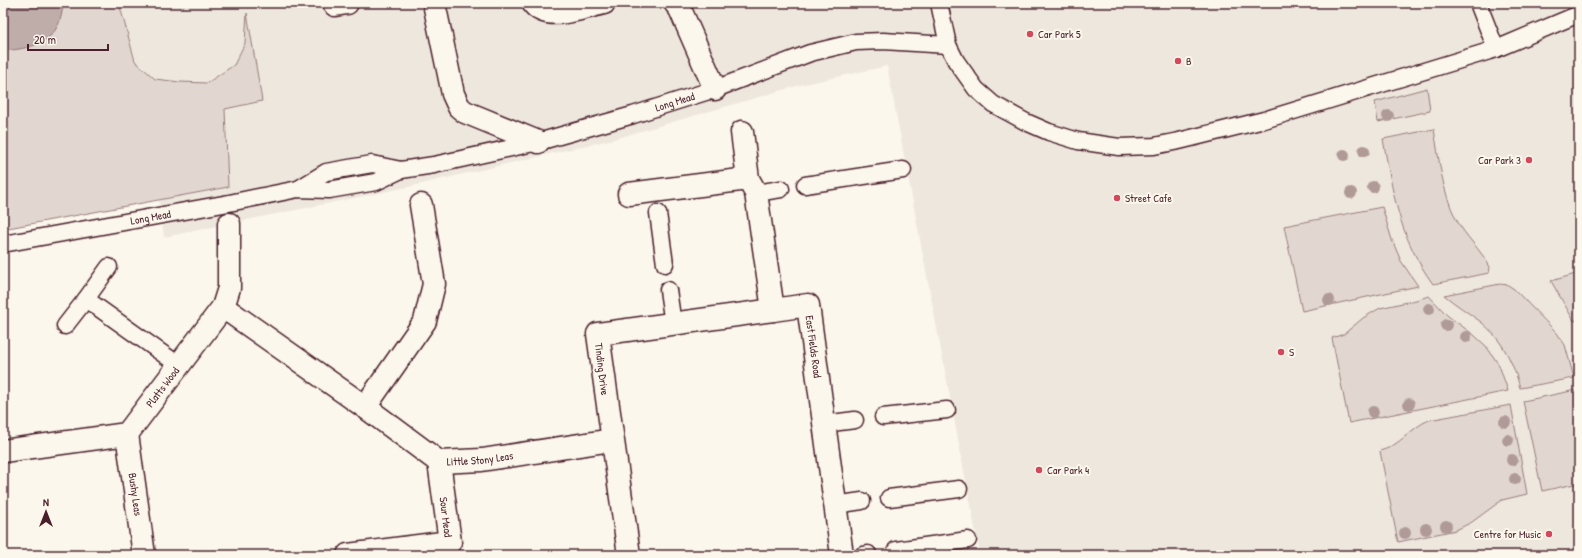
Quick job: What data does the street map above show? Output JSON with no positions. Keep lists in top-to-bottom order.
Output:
{
  "streets": {
    "street": [
      "East Fields Road",
      "Tinding Drive",
      "Platts Wood",
      "Little Stony Leas",
      "Bushy Leas",
      "Sour Mead"
    ],
    "lane": ["Long Mead"]
  },
  "crossings": [
    ["East Fields Road", "Tinding Drive"],
    ["Tinding Drive", "Little Stony Leas"],
    ["Platts Wood", "Little Stony Leas"],
    ["Platts Wood", "Bushy Leas"],
    ["Little Stony Leas", "Sour Mead"]
  ],
  "places": [
    "Car Park 5",
    "B",
    "Car Park 3",
    "Street Cafe",
    "S",
    "Car Park 4",
    "Centre for Music"
  ],
  "scale_bar": "20 m",
  "north": "top"
}
